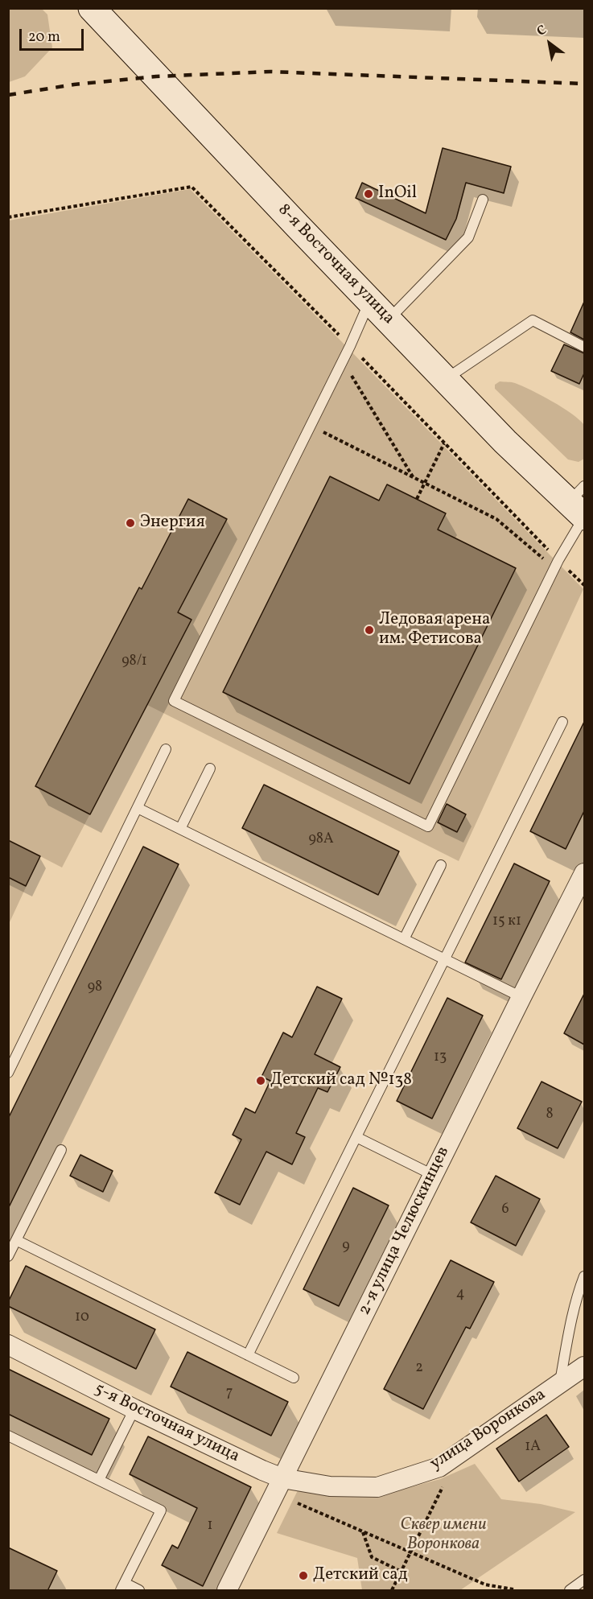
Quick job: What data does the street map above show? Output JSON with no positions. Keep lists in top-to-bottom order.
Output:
{
  "streets": {
    "main road": ["8-я Восточная улица"],
    "street": ["2-я улица Челюскинцев", "5-я Восточная улица", "улица Воронкова"]
  },
  "crossings": [
    ["2-я улица Челюскинцев", "5-я Восточная улица"],
    ["5-я Восточная улица", "улица Воронкова"]
  ],
  "parks": ["Сквер имени Воронкова"],
  "places": [
    "InOil",
    "Энергия",
    "Ледовая арена им. Фетисова",
    "Детский сад №138",
    "Детский сад"
  ],
  "house_numbers": [
    "98/1",
    "98А",
    "15 к1",
    "98",
    "13",
    "8",
    "6",
    "9",
    "4",
    "10",
    "2",
    "7",
    "1А",
    "1"
  ],
  "scale_bar": "20 m",
  "north": "top left"
}
